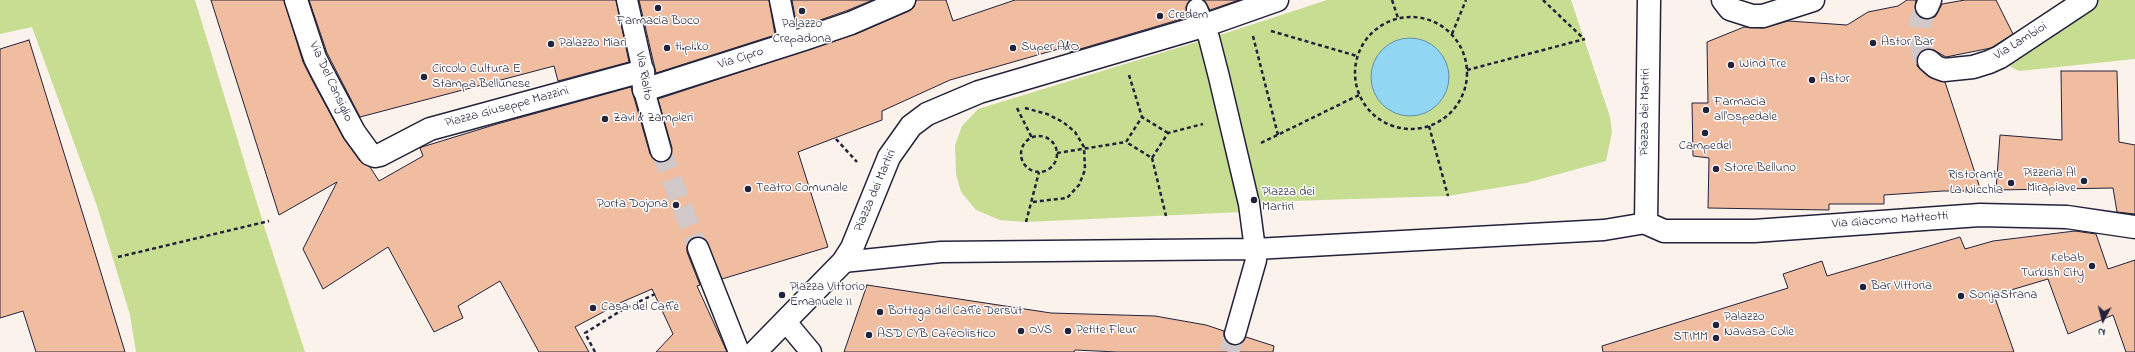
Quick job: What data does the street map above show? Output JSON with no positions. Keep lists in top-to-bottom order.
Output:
{
  "streets": {
    "street": [
      "Via Lambioi",
      "Via Cipro",
      "Via Rialto",
      "Via Del Cansiglio",
      "Piazza Giuseppe Mazzini",
      "Piazza dei Martiri",
      "Via Giacomo Matteotti"
    ]
  },
  "crossings": [
    ["Via Cipro", "Via Rialto"],
    ["Via Cipro", "Piazza Giuseppe Mazzini"],
    ["Via Rialto", "Piazza Giuseppe Mazzini"],
    ["Via Del Cansiglio", "Piazza Giuseppe Mazzini"],
    ["Piazza dei Martiri", "Via Giacomo Matteotti"]
  ],
  "places": [
    "Farmacia Boco",
    "Palazzo Crepadona",
    "Credem",
    "Astor Bar",
    "Palazzo Miari",
    "ti.pi.ko",
    "Super A&O",
    "Wind Tre",
    "Circolo Cultura E Stampa Bellunese",
    "Astor",
    "Farmacia all'Ospedale",
    "Zavi & Zampieri",
    "Campedel",
    "Store Belluno",
    "Pizzeria Al Mirapiave",
    "Ristorante La Nicchia",
    "Teatro Comunale",
    "Piazza dei Martiri",
    "Porta Dojona",
    "Kebab Turkish City",
    "Bar Vittoria",
    "Piazza Vittorio Emanuele II",
    "SonjaStrana",
    "Casa del Caffè",
    "Bottega del Caffè Dersut",
    "Palazzo Navasa-Colle",
    "OVS",
    "Petite Fleur",
    "ASD CYB CafèOlistico",
    "STIMM"
  ],
  "north": "bottom"
}
